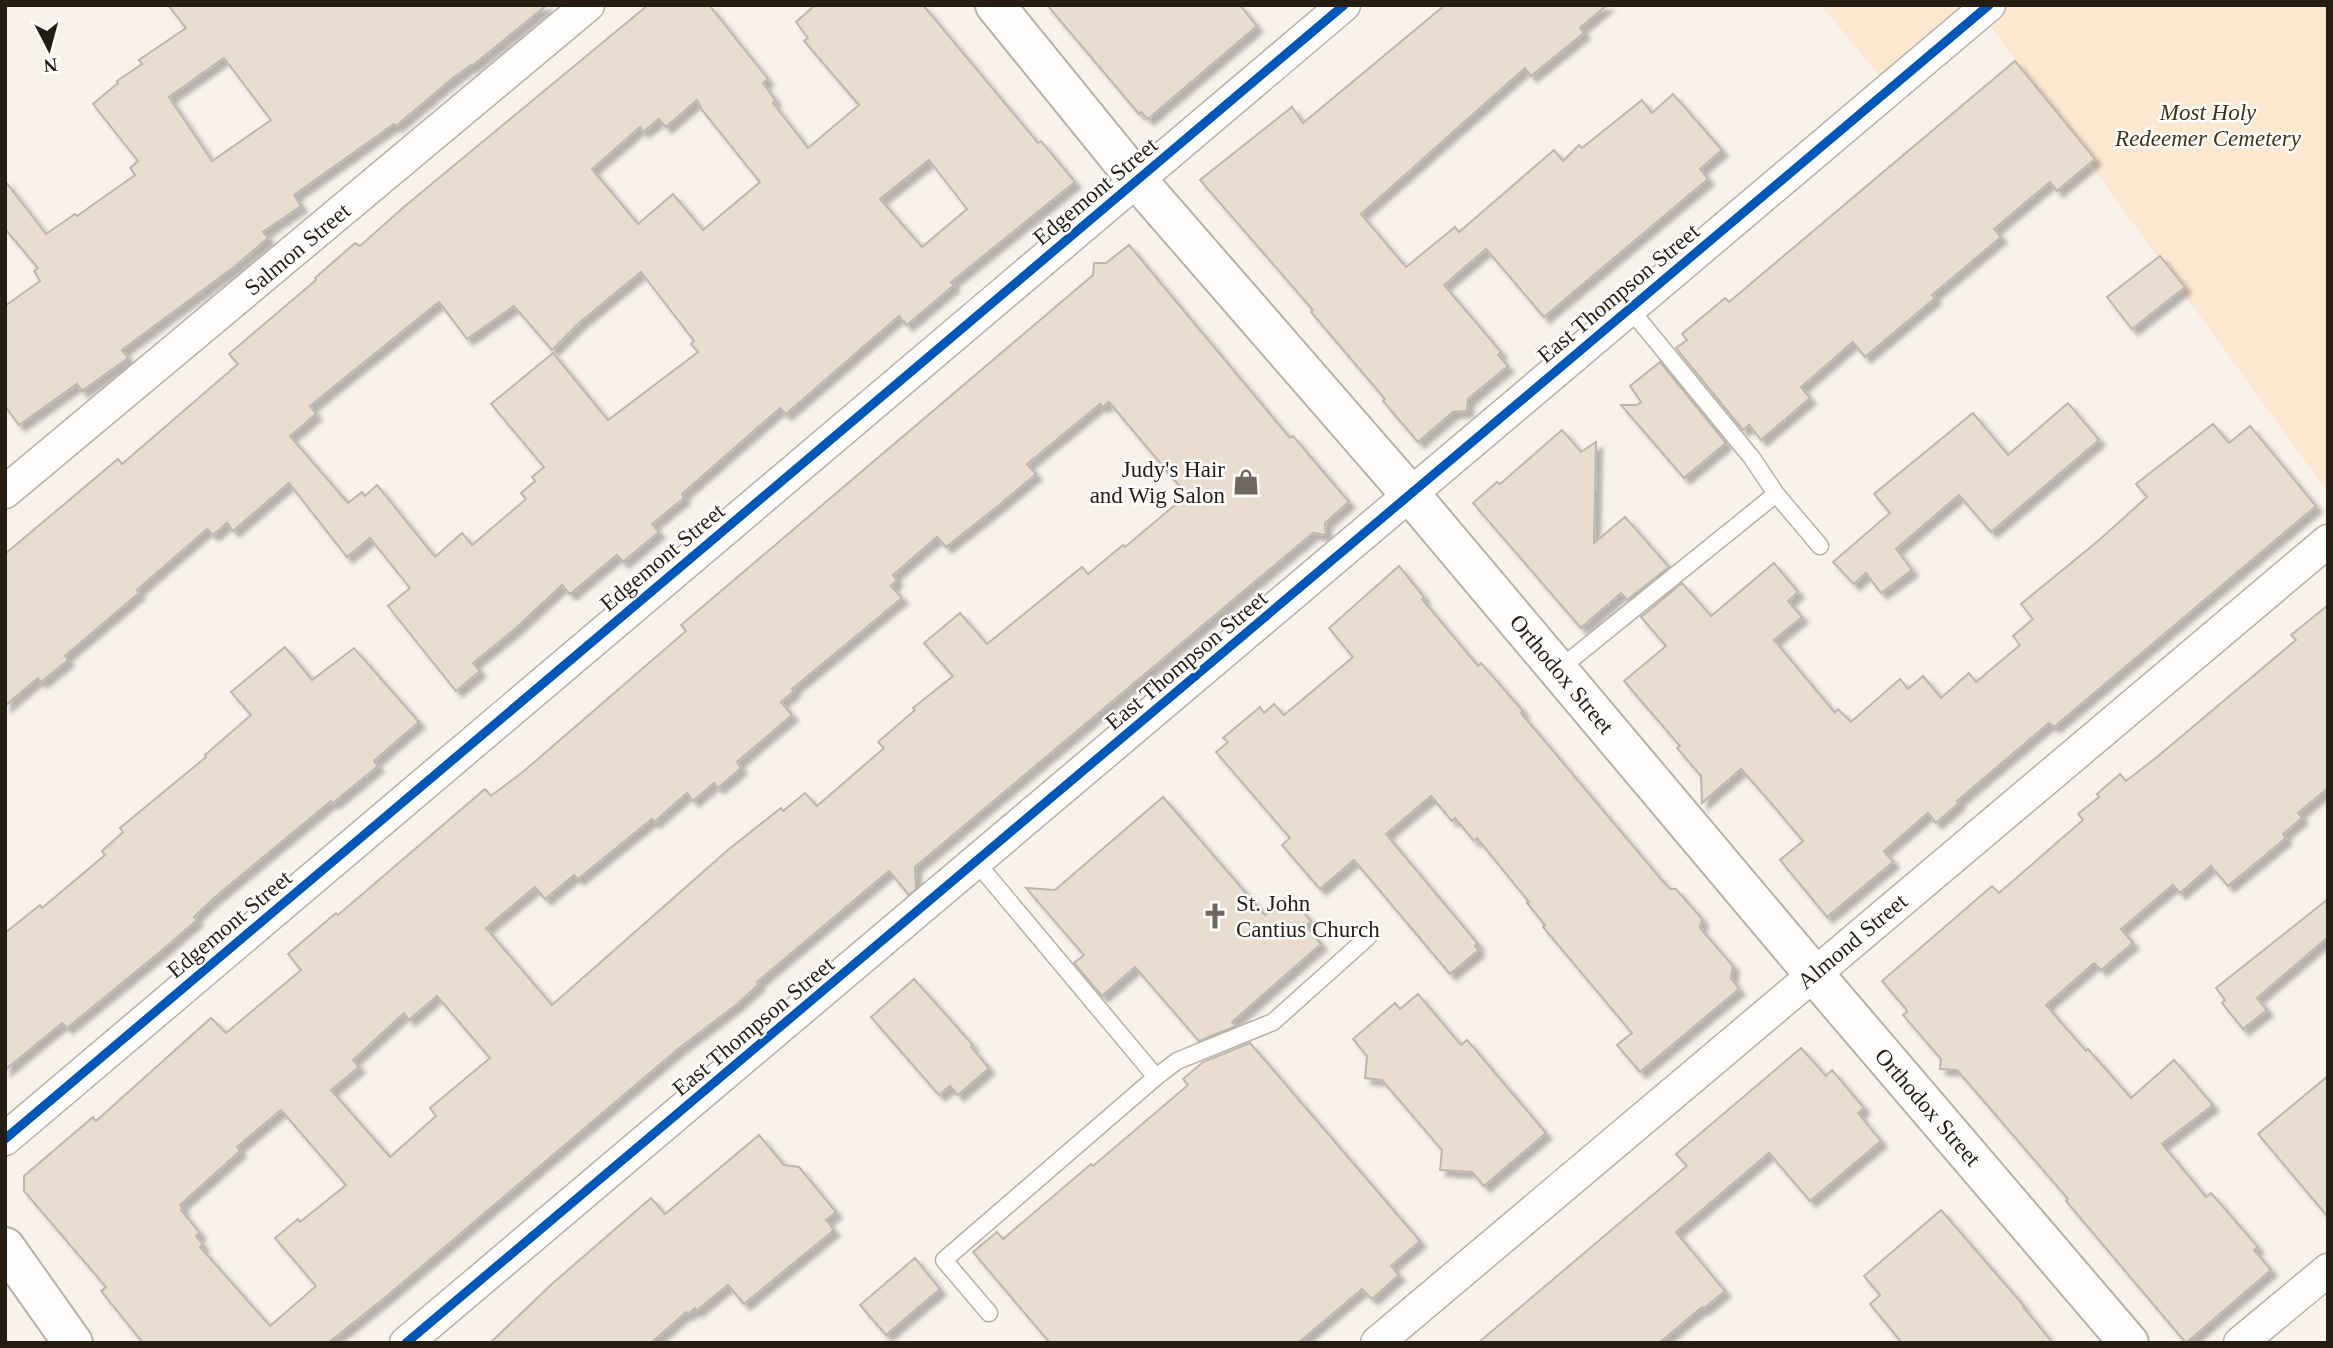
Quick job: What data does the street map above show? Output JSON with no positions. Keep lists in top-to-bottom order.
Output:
{
  "streets": {
    "street": [
      "Edgemont Street",
      "Salmon Street",
      "East Thompson Street",
      "Orthodox Street",
      "Almond Street"
    ]
  },
  "crossings": [
    ["Edgemont Street", "Orthodox Street"],
    ["East Thompson Street", "Orthodox Street"],
    ["Orthodox Street", "Almond Street"]
  ],
  "parks": ["Most Holy Redeemer Cemetery"],
  "places": {
    "shop": ["Judy's Hair and Wig Salon"],
    "church": ["St. John Cantius Church"]
  },
  "north": "bottom"
}
